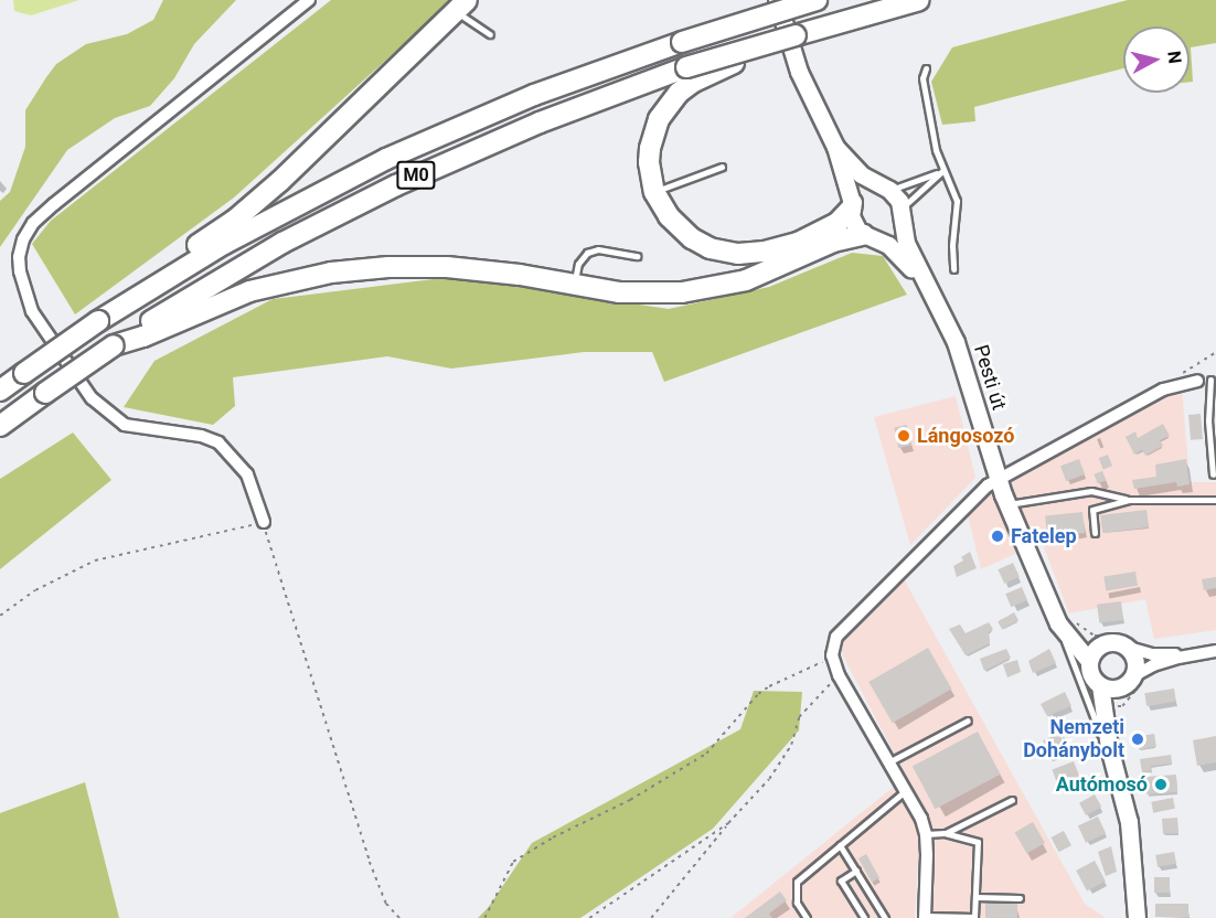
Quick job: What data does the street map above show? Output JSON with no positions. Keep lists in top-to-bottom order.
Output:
{
  "streets": {
    "highway": ["M0"],
    "main road": ["Pesti út"]
  },
  "places": [
    "Lángosozó",
    "Fatelep",
    "Nemzeti Dohánybolt",
    "Autómosó"
  ],
  "north": "right"
}
